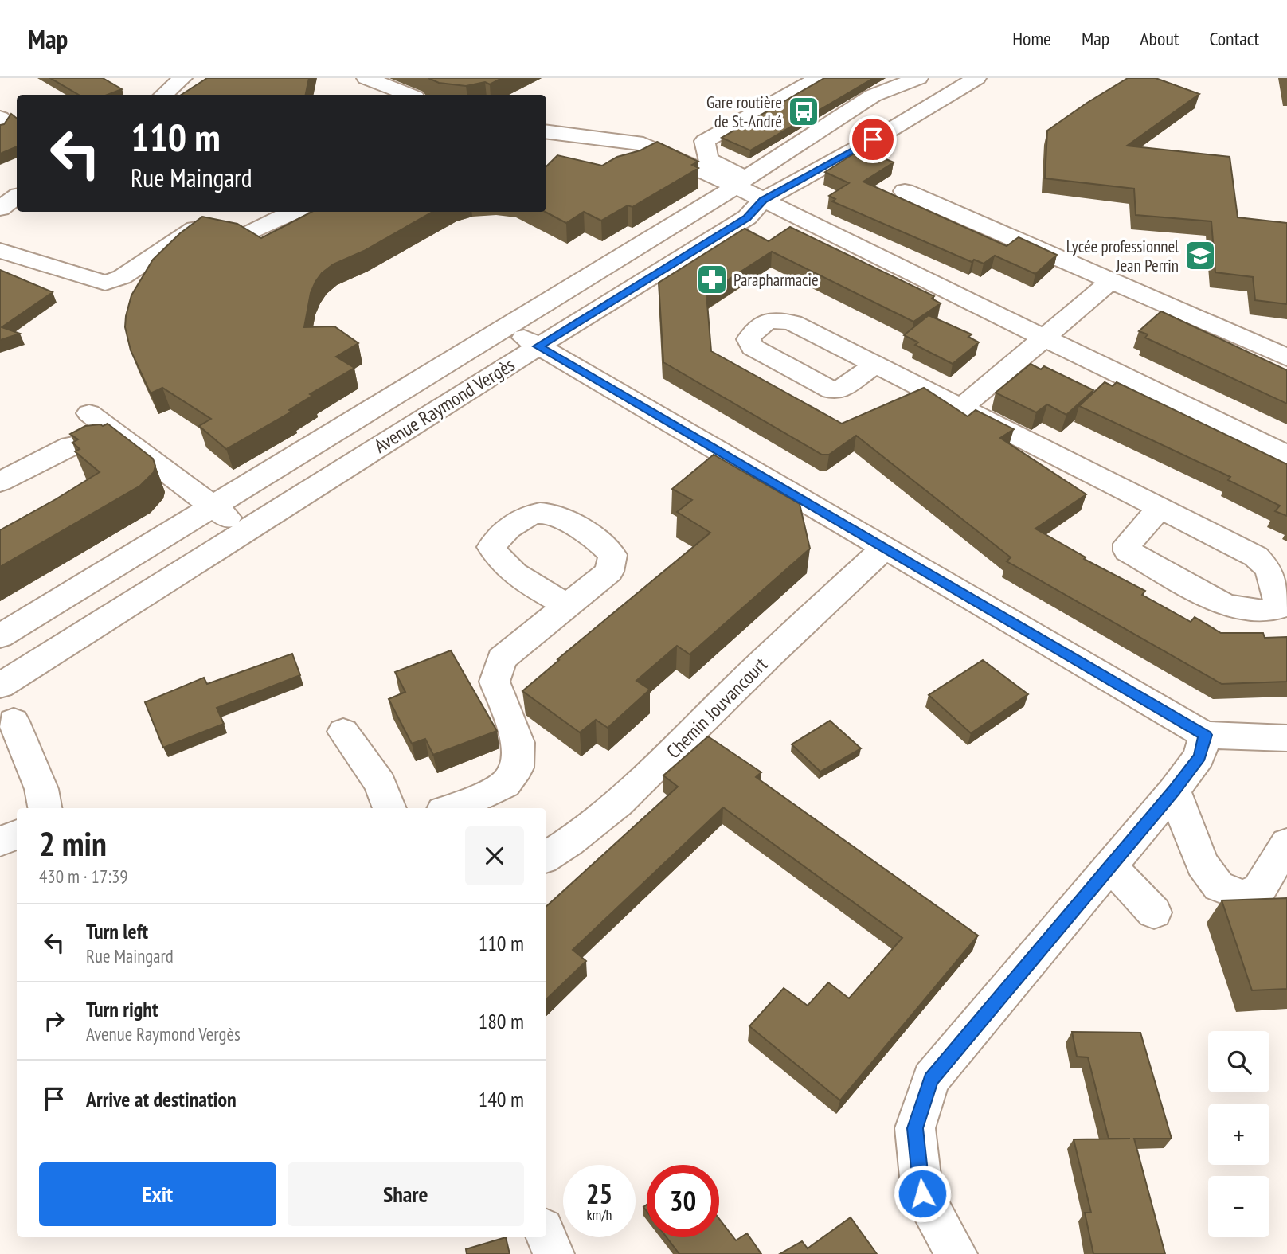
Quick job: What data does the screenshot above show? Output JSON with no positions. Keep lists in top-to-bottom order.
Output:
{
  "streets": {
    "street": ["Avenue Raymond Vergès", "Chemin Jouvancourt"]
  },
  "places": {
    "bus stop": ["Gare routière de St-André"],
    "school or university": ["Lycée professionnel Jean Perrin"],
    "pharmacy": ["Parapharmacie"]
  },
  "page": {
    "header": "Map",
    "nav": [
      "Home",
      "Map",
      "About",
      "Contact"
    ],
    "turn": ["110 m", "Rue Maingard"],
    "heading": ["2 min", "430 m · 17:39"],
    "list": [
      {
        "name": "Turn left",
        "note": "Rue Maingard",
        "value": "110 m"
      },
      {
        "name": "Turn right",
        "note": "Avenue Raymond Vergès",
        "value": "180 m"
      },
      {
        "name": "Arrive at destination",
        "value": "140 m"
      }
    ],
    "map_buttons": ["+", "−"],
    "buttons": ["Exit", "Share"],
    "speed": "25 km/h",
    "limit": "30"
  }
}
